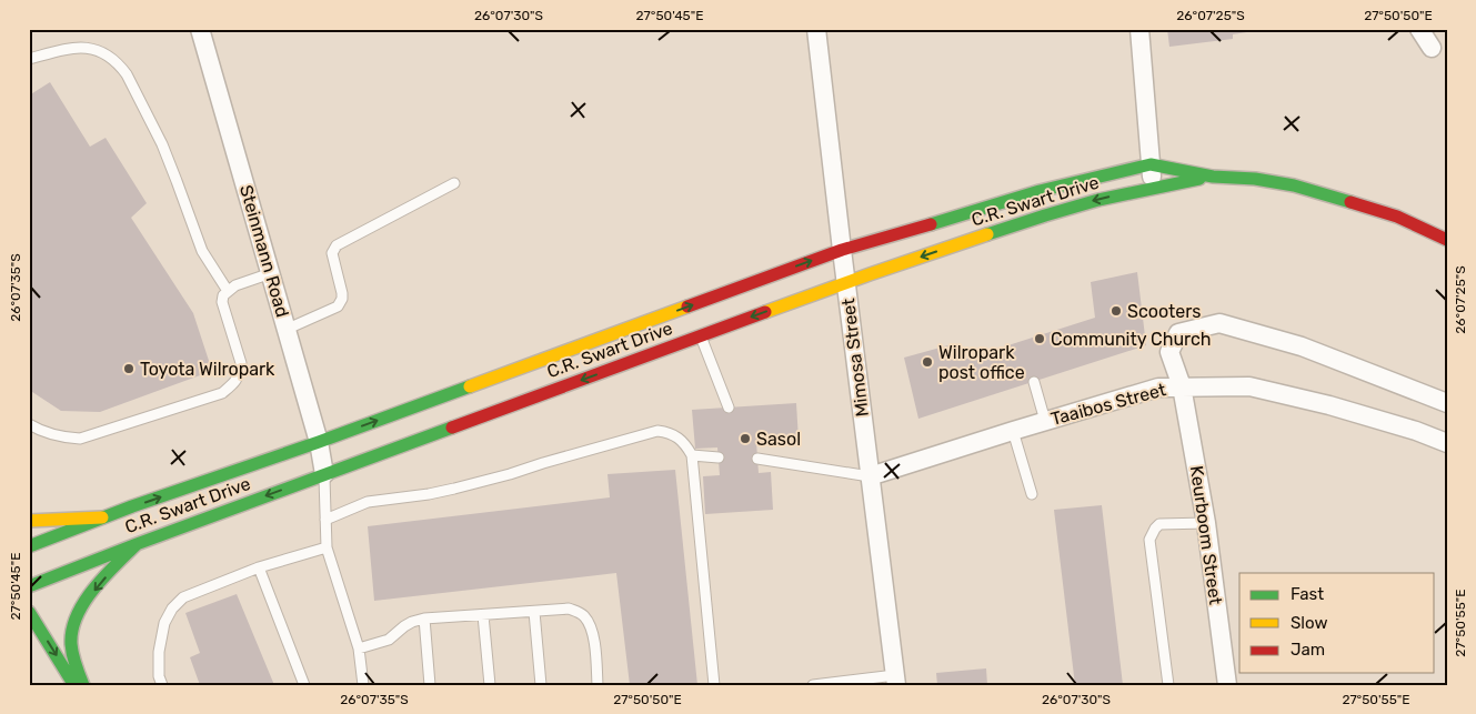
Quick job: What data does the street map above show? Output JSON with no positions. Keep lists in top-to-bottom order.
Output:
{
  "streets": {
    "main road": ["C.R. Swart Drive"],
    "street": [
      "Steinmann Road",
      "Mimosa Street",
      "Taaibos Street",
      "Keurboom Street"
    ]
  },
  "crossings": [
    ["C.R. Swart Drive", "Steinmann Road"],
    ["C.R. Swart Drive", "Mimosa Street"],
    ["Mimosa Street", "Taaibos Street"],
    ["Taaibos Street", "Keurboom Street"]
  ],
  "places": [
    "Scooters",
    "Community Church",
    "Wilropark post office",
    "Toyota Wilropark",
    "Sasol"
  ],
  "legend": ["Fast", "Slow", "Jam"],
  "coordinates": [
    "26°07'30\"S",
    "27°50'45\"E",
    "26°07'25\"S",
    "27°50'50\"E",
    "26°07'35\"S",
    "27°50'55\"E"
  ]
}
